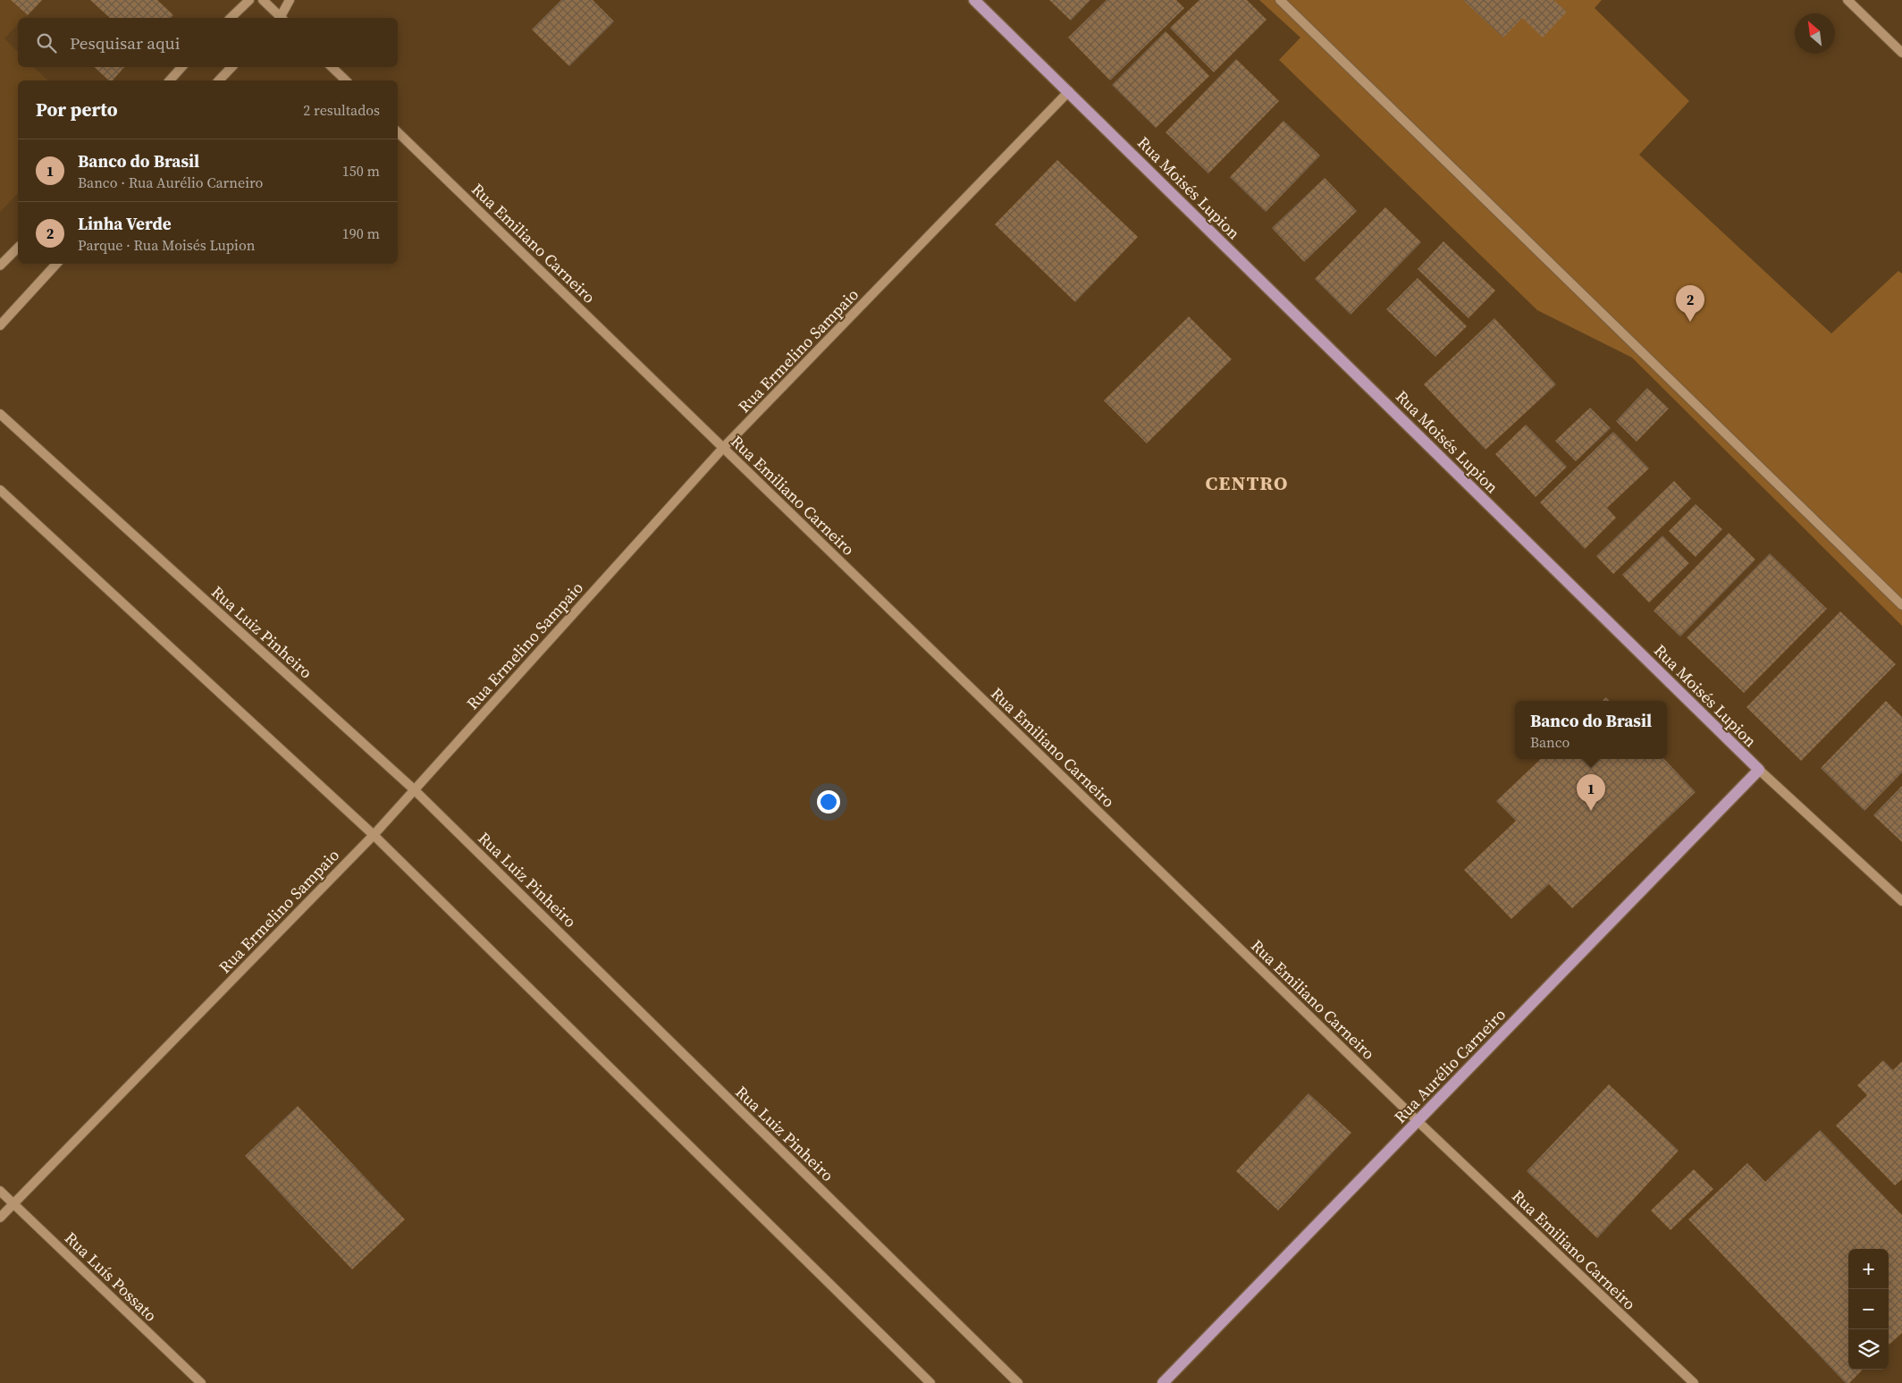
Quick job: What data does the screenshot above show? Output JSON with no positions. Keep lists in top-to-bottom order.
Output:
{
  "streets": {
    "main road": ["Rua Moisés Lupion", "Rua Aurélio Carneiro"],
    "street": [
      "Rua Emiliano Carneiro",
      "Rua Ermelino Sampaio",
      "Rua Luiz Pinheiro",
      "Rua Luís Possato"
    ]
  },
  "crossings": [
    ["Rua Moisés Lupion", "Rua Ermelino Sampaio"],
    ["Rua Moisés Lupion", "Rua Aurélio Carneiro"],
    ["Rua Emiliano Carneiro", "Rua Ermelino Sampaio"],
    ["Rua Emiliano Carneiro", "Rua Aurélio Carneiro"],
    ["Rua Ermelino Sampaio", "Rua Luiz Pinheiro"],
    ["Rua Ermelino Sampaio", "Rua Luís Possato"]
  ],
  "districts": ["CENTRO"],
  "north": "top left",
  "page": {
    "search": "Pesquisar aqui",
    "heading": ["Por perto", "2 resultados"],
    "list": [
      {
        "mark": "1",
        "name": "Banco do Brasil",
        "note": "Banco · Rua Aurélio Carneiro",
        "value": "150 m"
      },
      {
        "mark": "2",
        "name": "Linha Verde",
        "note": "Parque · Rua Moisés Lupion",
        "value": "190 m"
      }
    ],
    "pins": ["2", "1"],
    "popup": ["Banco do Brasil", "Banco"],
    "map_buttons": ["+", "−"]
  }
}
